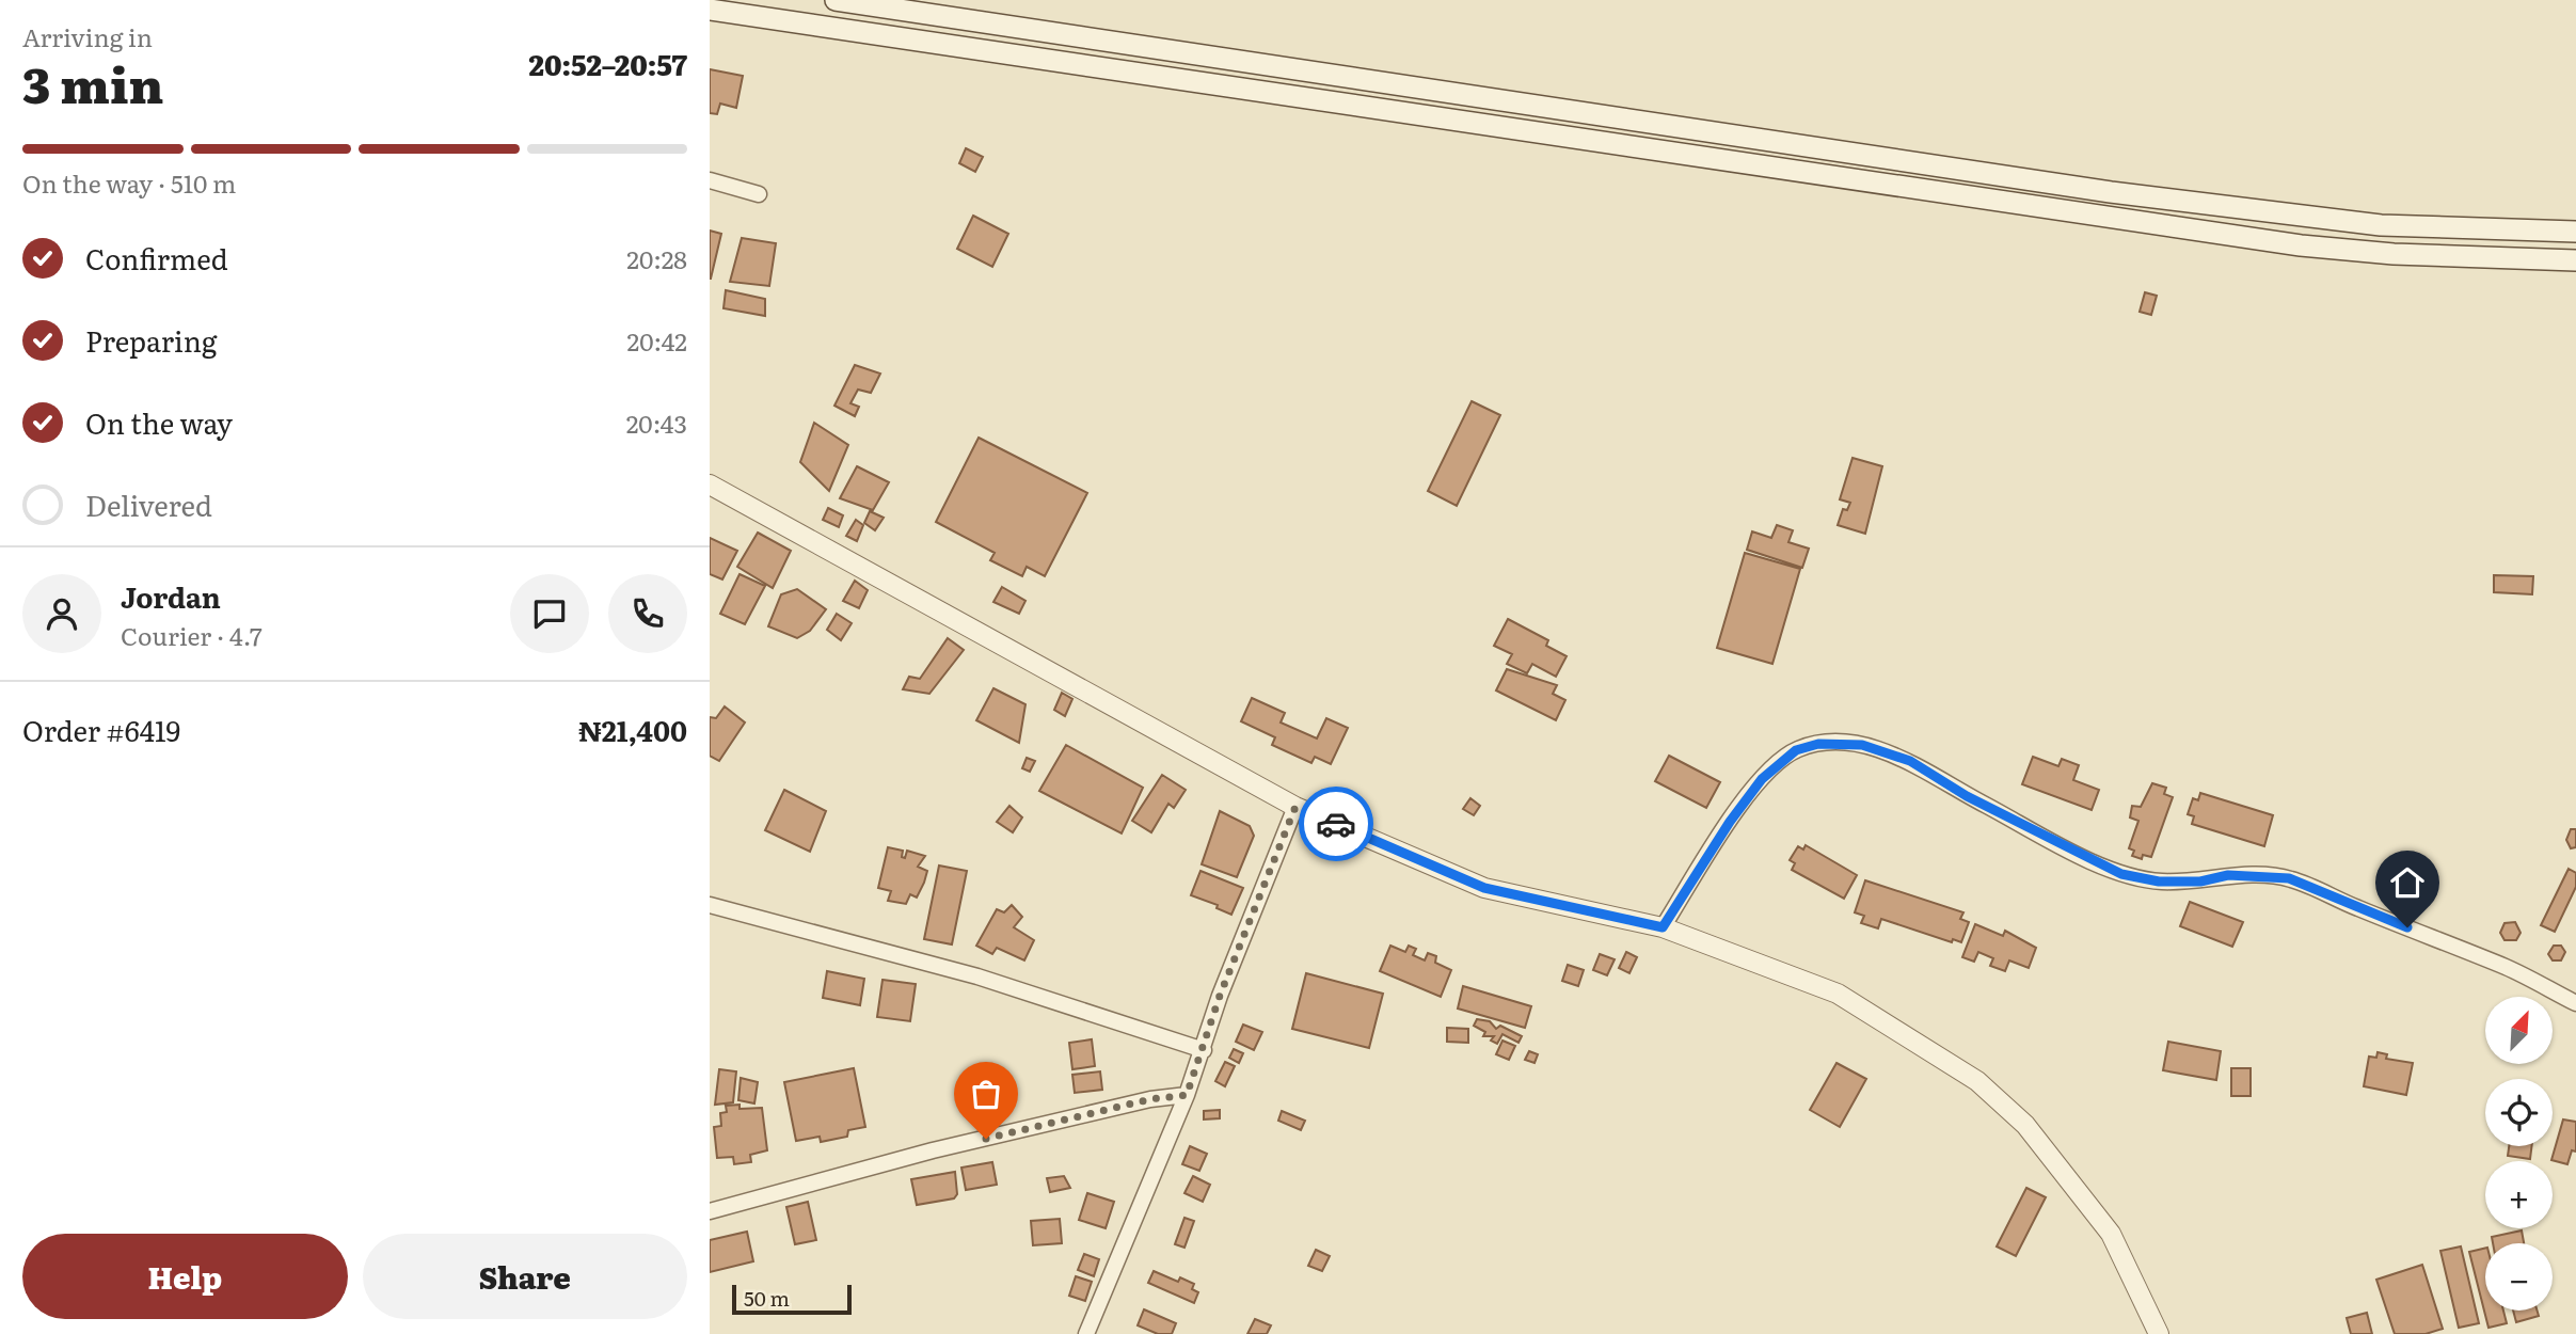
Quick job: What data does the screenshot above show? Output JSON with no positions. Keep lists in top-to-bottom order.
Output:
{
  "scale_bar": "50 m",
  "north": "top right",
  "page": {
    "heading": ["3 min", "Arriving in", "20:52–20:57"],
    "panel": [
      "Jordan",
      "Courier · 4.7",
      "Order #6419",
      "₦21,400"
    ],
    "bar": "On the way · 510 m",
    "list": [
      ["Confirmed", "20:28"],
      ["Preparing", "20:42"],
      ["On the way", "20:43"],
      "Delivered"
    ],
    "map_buttons": ["+", "−"],
    "buttons": ["Help", "Share"],
    "scale": "50 m"
  }
}
